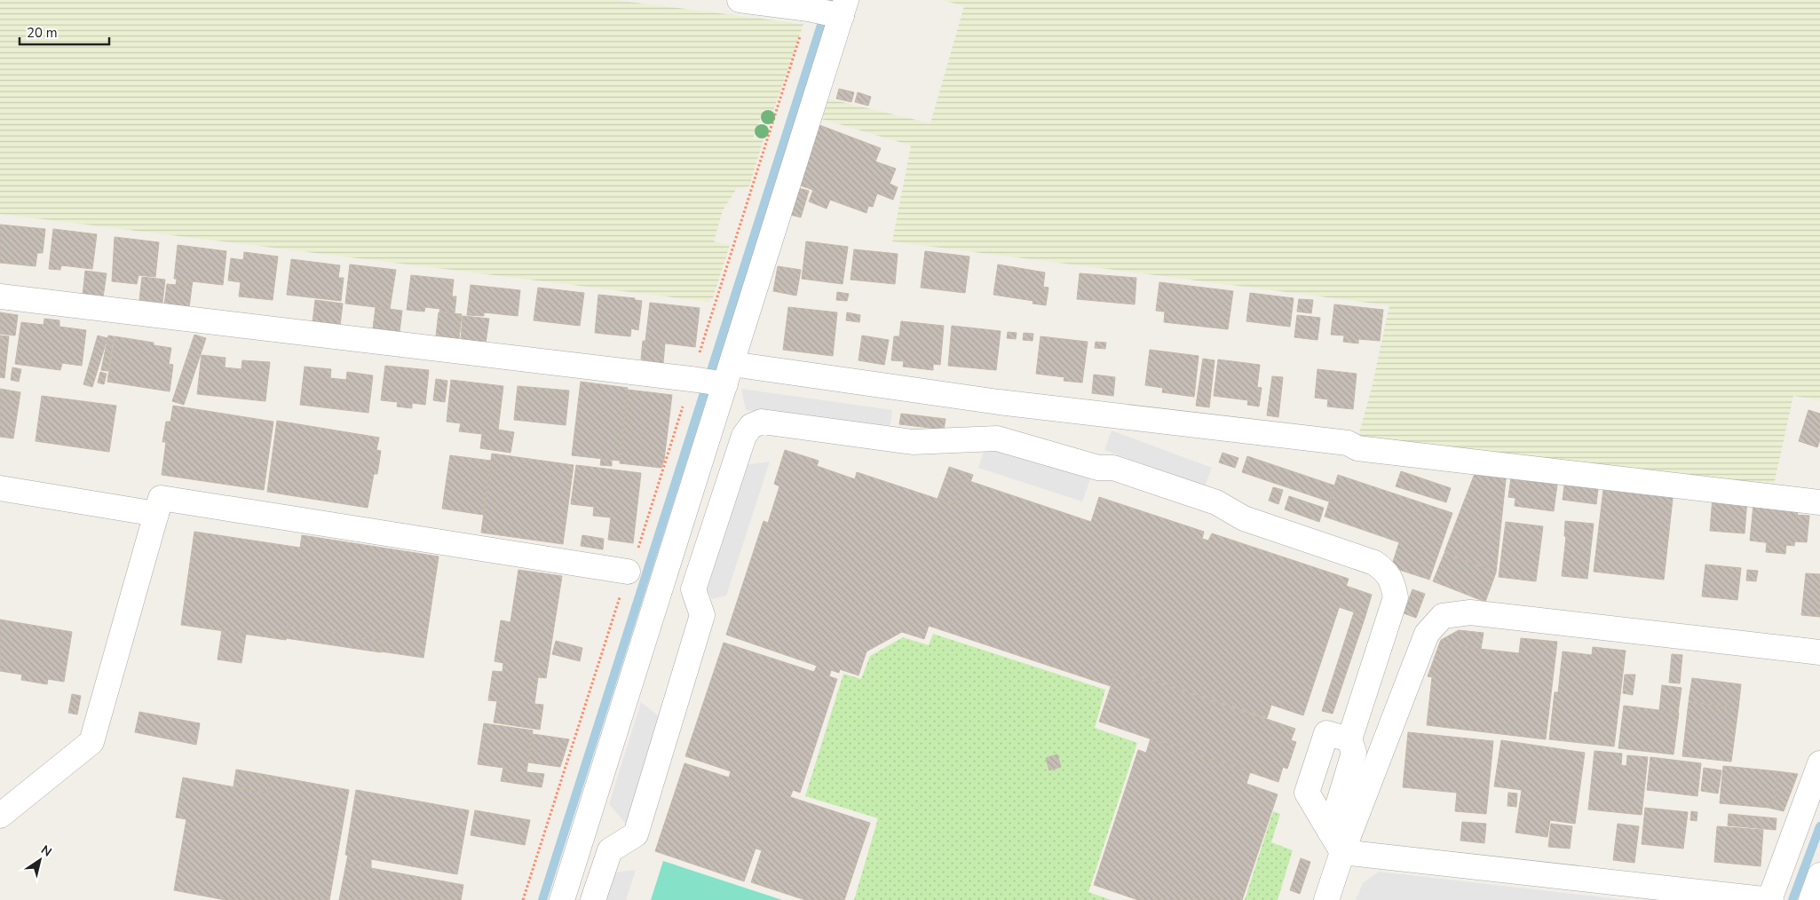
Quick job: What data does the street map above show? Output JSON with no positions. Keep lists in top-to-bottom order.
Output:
{
  "scale_bar": "20 m",
  "north": "top right"
}
